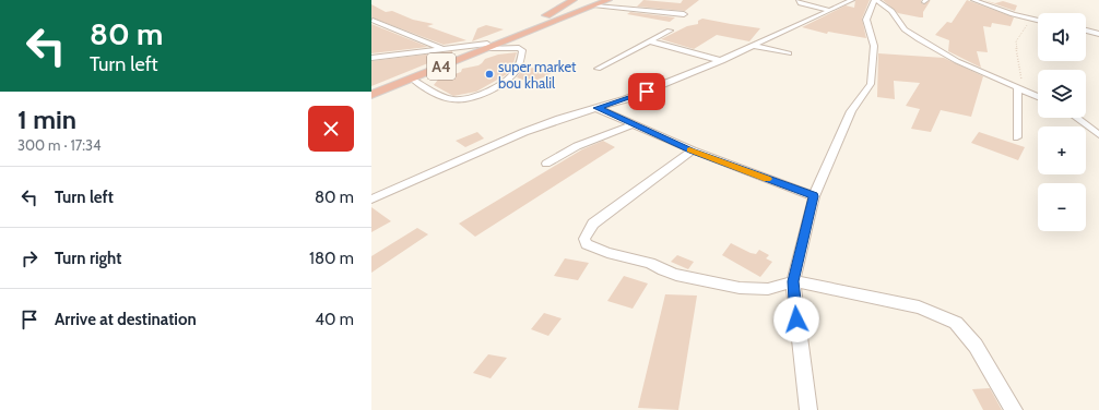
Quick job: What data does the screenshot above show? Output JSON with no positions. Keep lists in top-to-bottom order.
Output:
{
  "streets": {
    "highway": ["A4"]
  },
  "places": ["super market bou khalil"],
  "page": {
    "turn": ["80 m", "Turn left"],
    "map_buttons": ["+", "−"],
    "heading": ["1 min", "300 m · 17:34"],
    "list": [
      {
        "name": "Turn left",
        "value": "80 m"
      },
      {
        "name": "Turn right",
        "value": "180 m"
      },
      {
        "name": "Arrive at destination",
        "value": "40 m"
      }
    ]
  }
}
